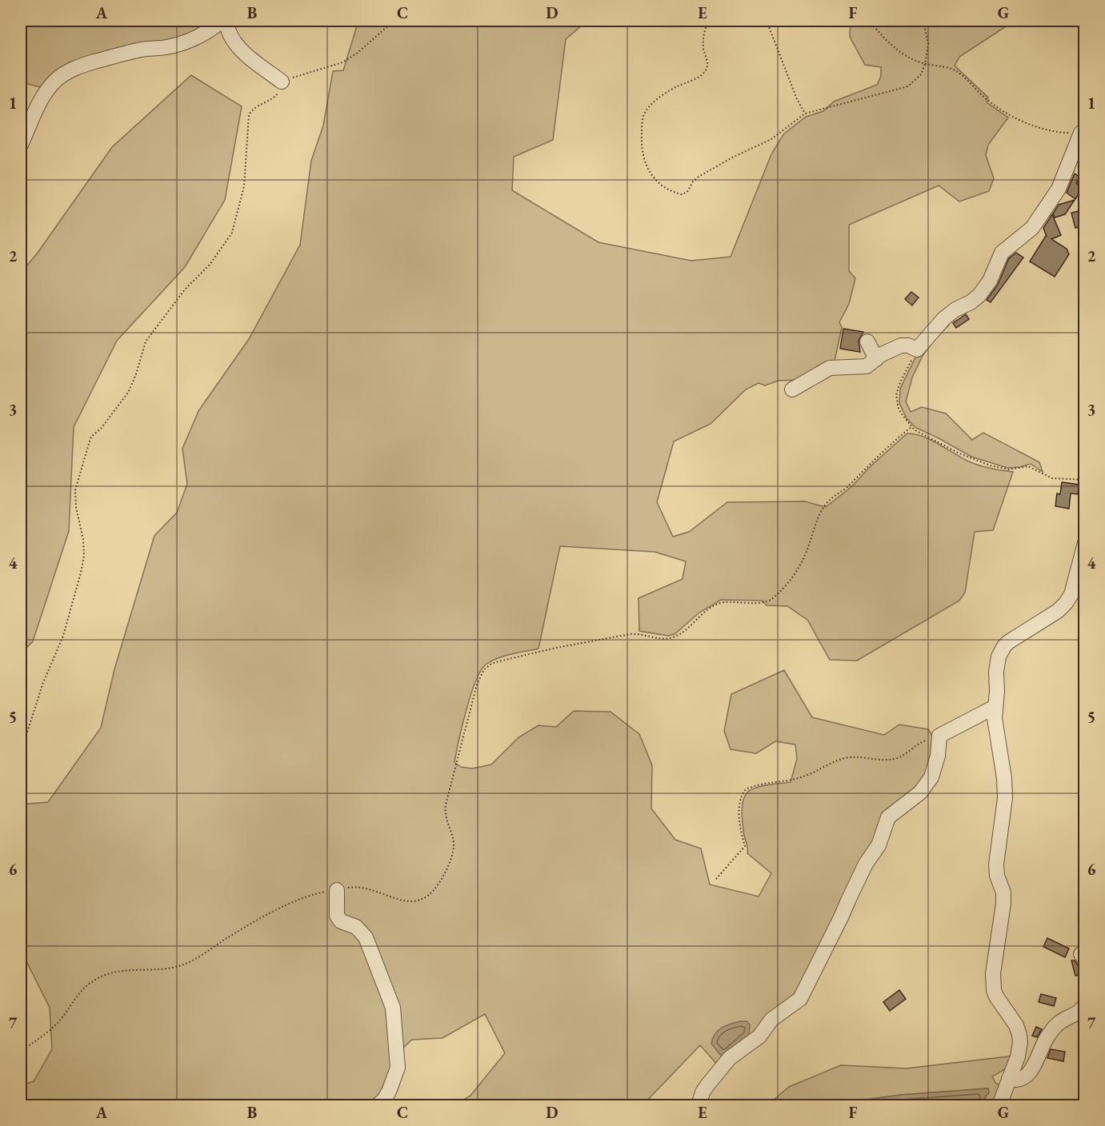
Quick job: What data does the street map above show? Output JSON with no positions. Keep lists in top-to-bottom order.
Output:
{
  "grid": {
    "columns": [
      "A",
      "B",
      "C",
      "D",
      "E",
      "F",
      "G"
    ],
    "rows": [
      "1",
      "2",
      "3",
      "4",
      "5",
      "6",
      "7"
    ]
  }
}
